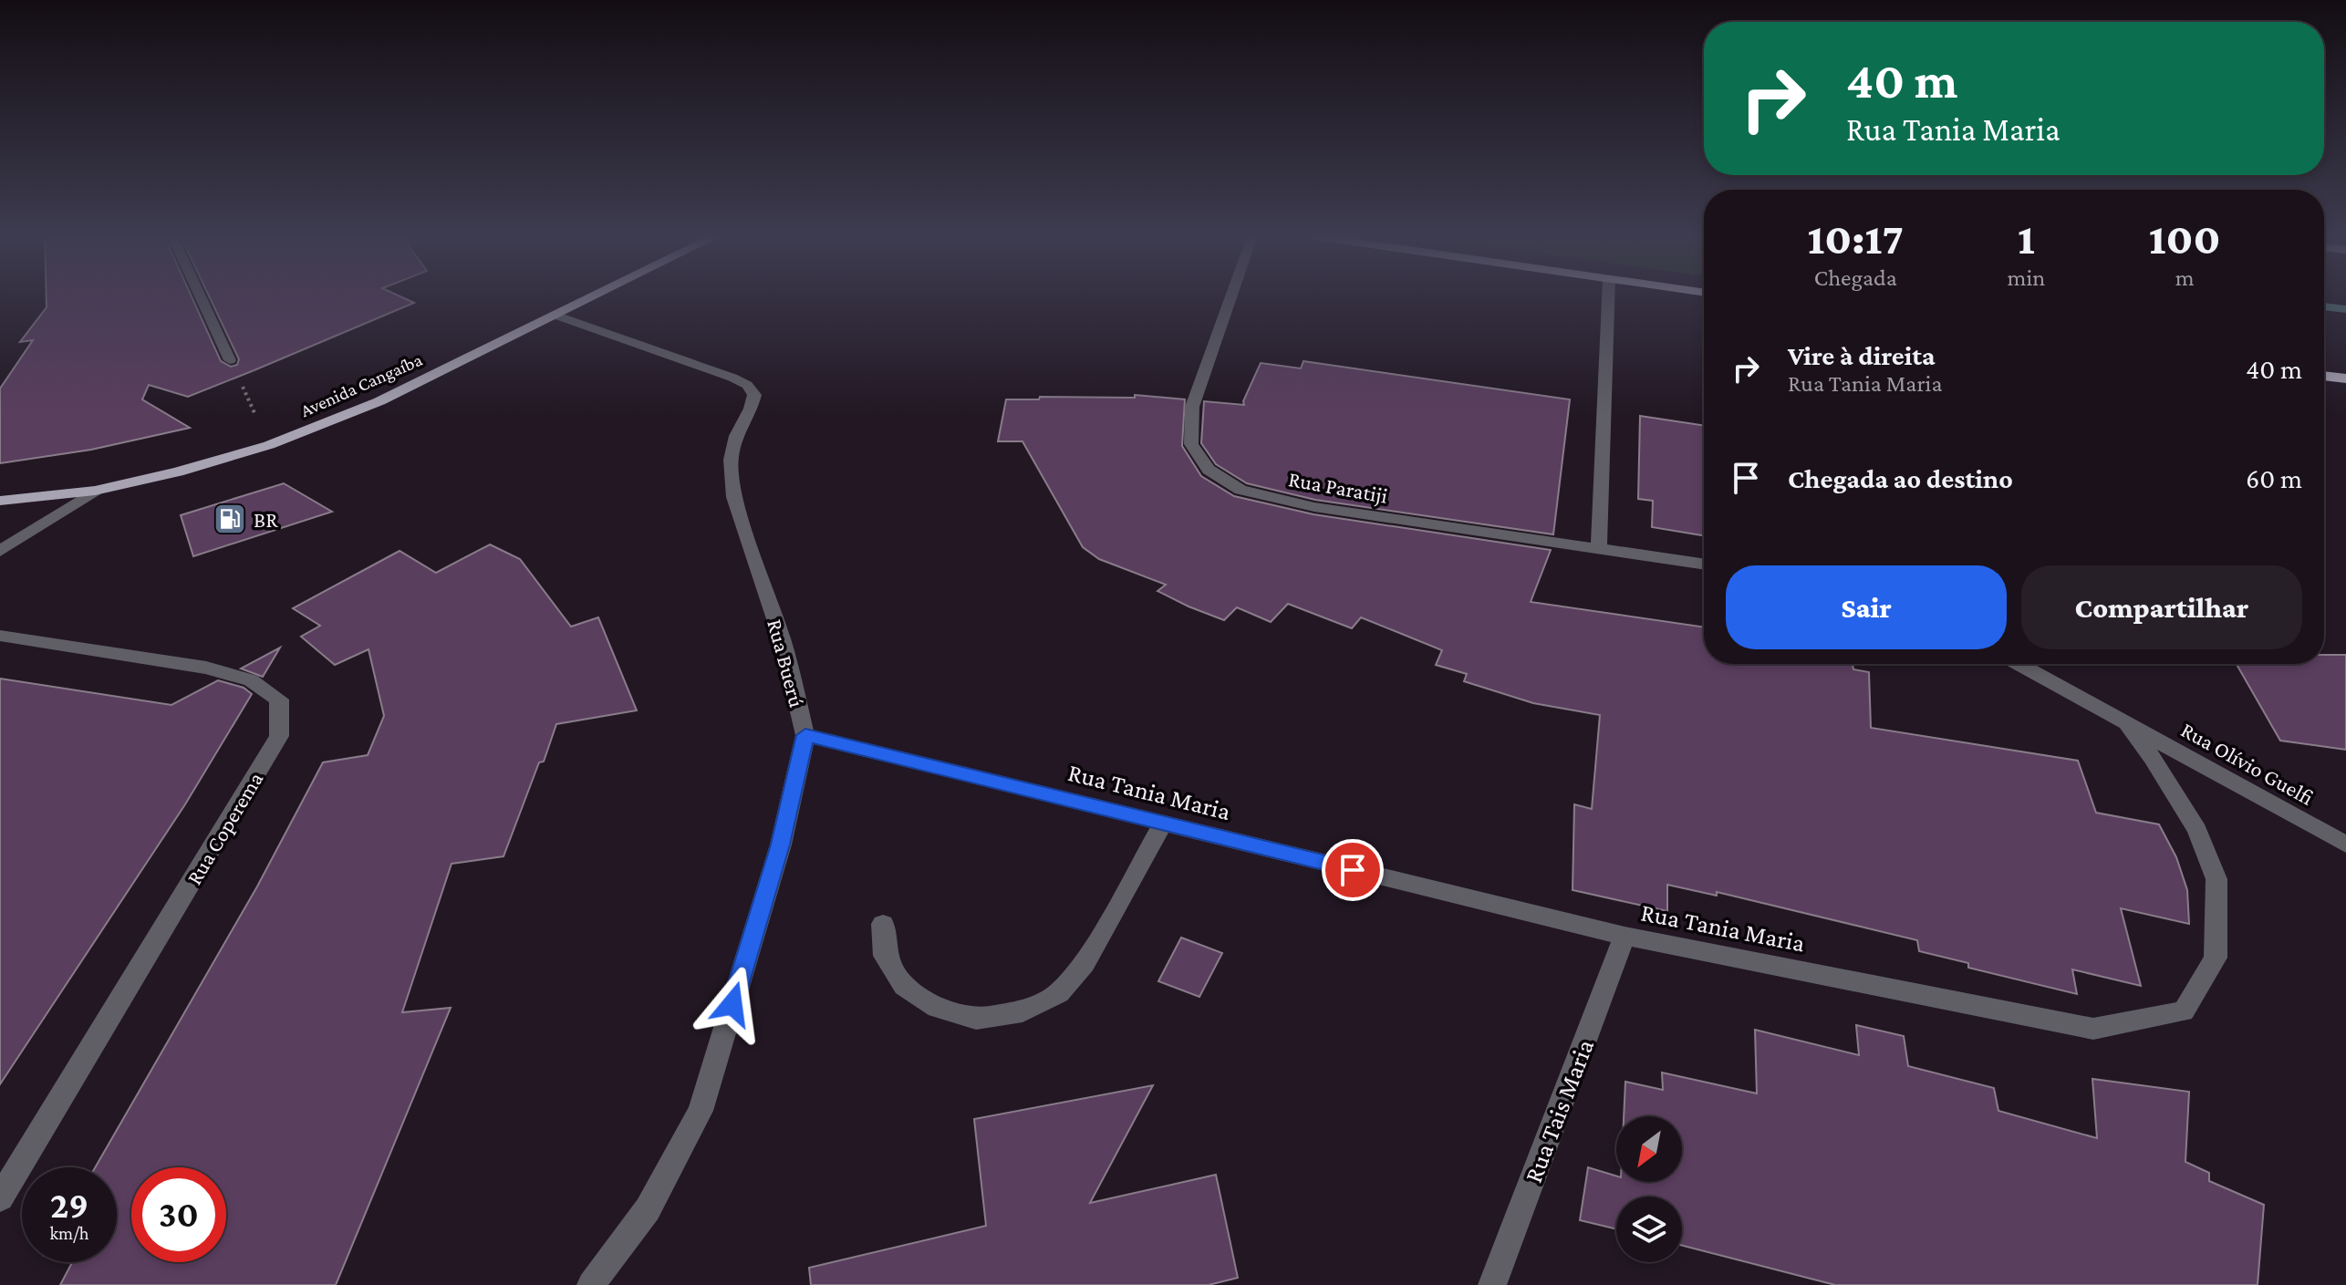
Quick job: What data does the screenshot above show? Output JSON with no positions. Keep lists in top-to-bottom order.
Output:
{
  "streets": {
    "main road": ["Avenida Cangaíba"],
    "street": [
      "Rua Paratiji",
      "Rua Buerú",
      "Rua Olívio Guelfi",
      "Rua Tania Maria",
      "Rua Coperema",
      "Rua Tais Maria"
    ]
  },
  "crossings": [
    ["Avenida Cangaíba", "Rua Buerú"],
    ["Rua Buerú", "Rua Tania Maria"],
    ["Rua Olívio Guelfi", "Rua Tania Maria"],
    ["Rua Tania Maria", "Rua Tais Maria"]
  ],
  "places": {
    "fuel station": ["BR"]
  },
  "north": "bottom left",
  "page": {
    "turn": ["40 m", "Rua Tania Maria"],
    "eta": [
      "10:17",
      "Chegada",
      "1",
      "min",
      "100",
      "m"
    ],
    "list": [
      {
        "name": "Vire à direita",
        "note": "Rua Tania Maria",
        "value": "40 m"
      },
      {
        "name": "Chegada ao destino",
        "value": "60 m"
      }
    ],
    "buttons": ["Sair", "Compartilhar"],
    "speed": "29 km/h",
    "limit": "30"
  }
}
